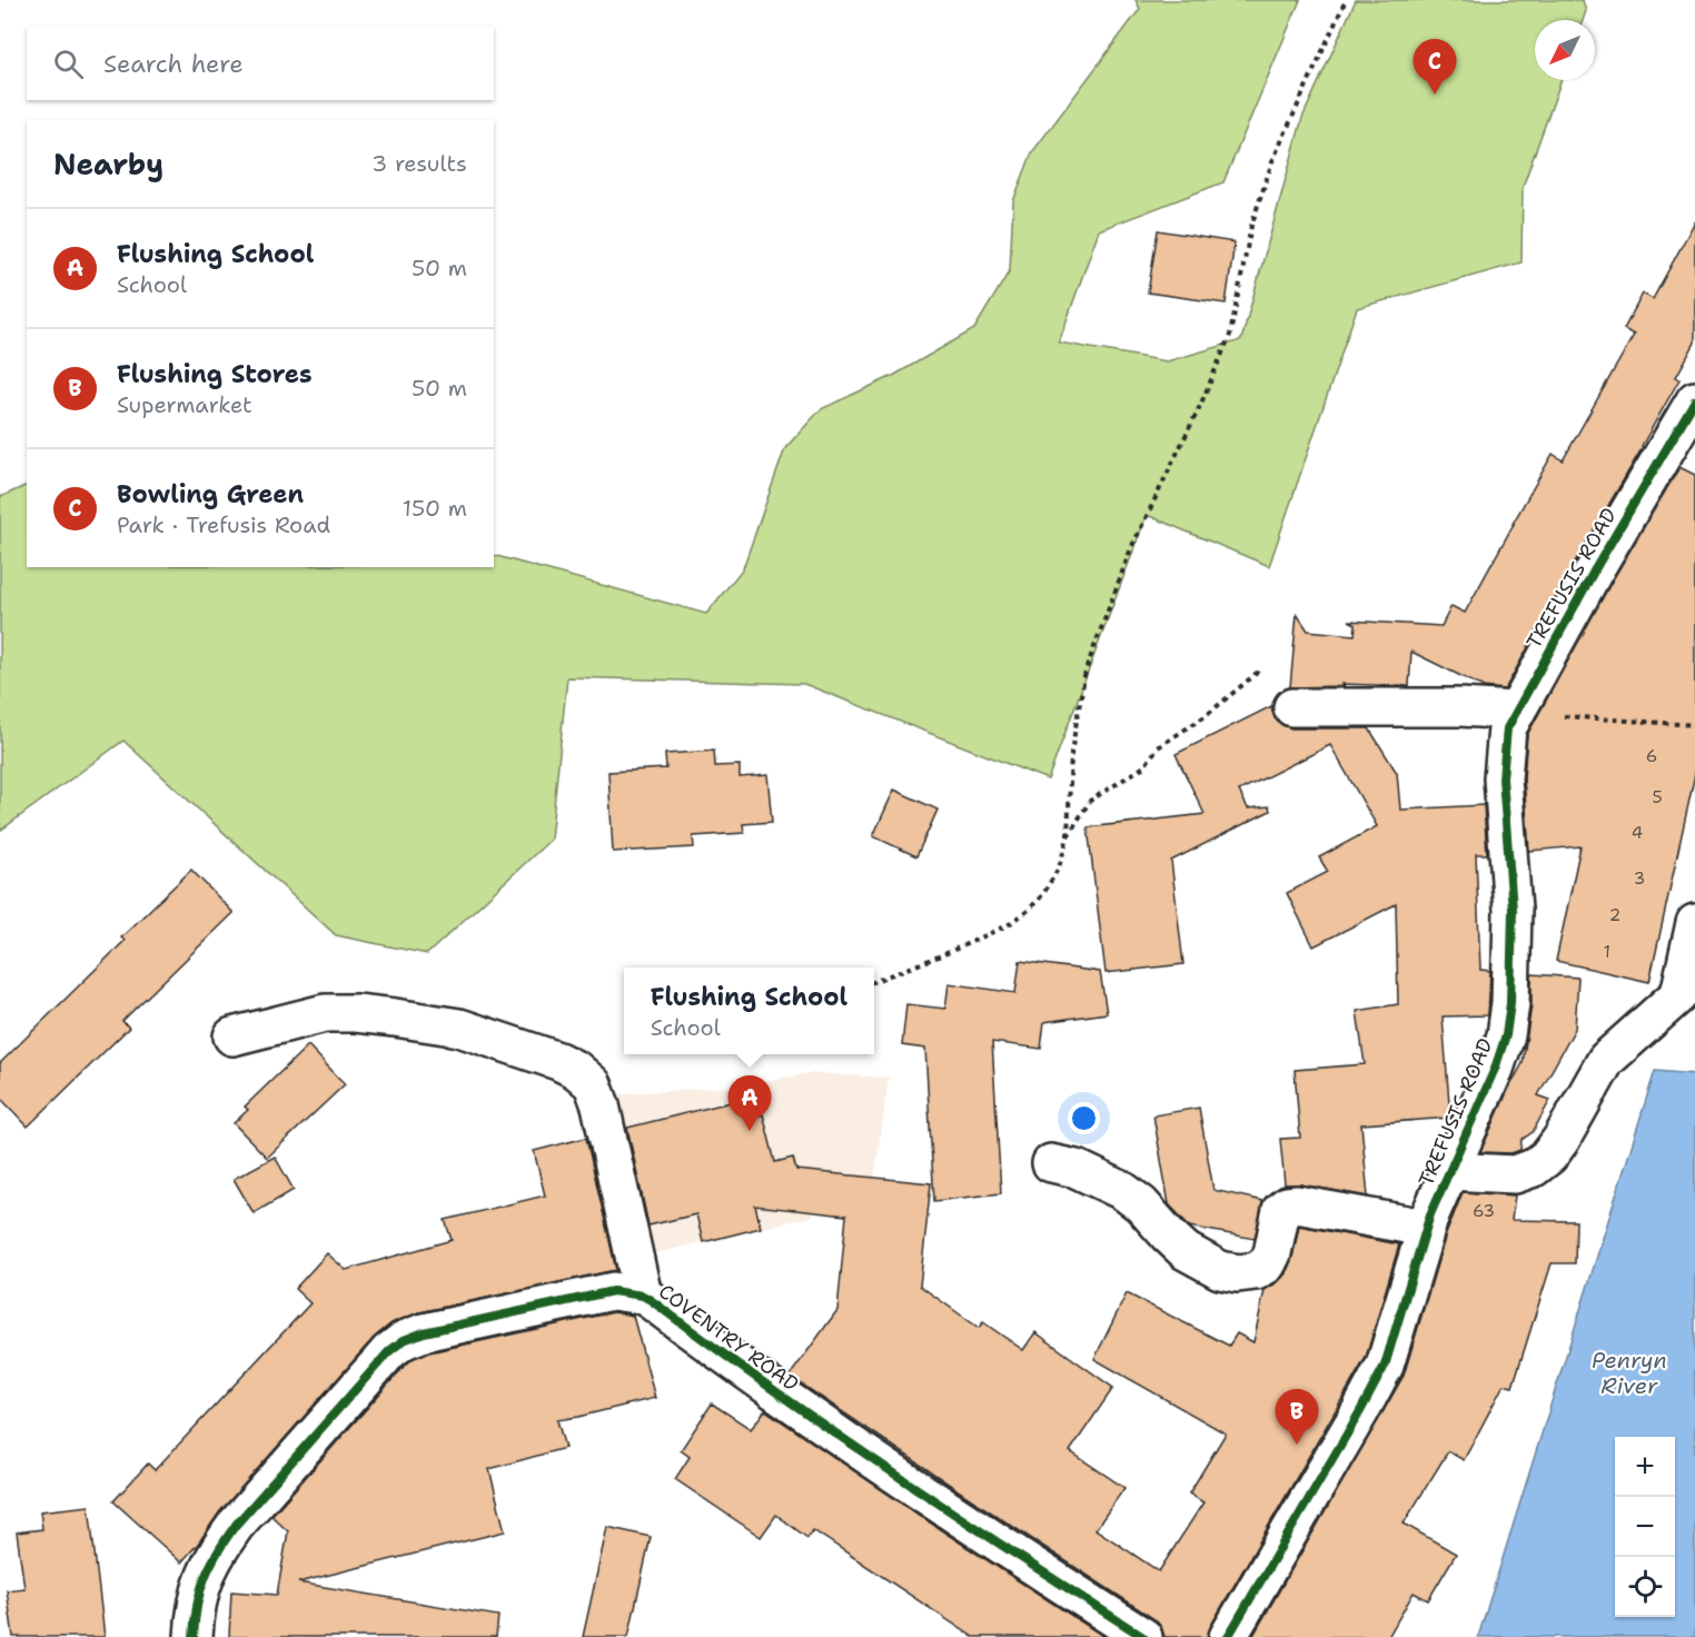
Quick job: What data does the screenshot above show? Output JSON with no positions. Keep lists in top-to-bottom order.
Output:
{
  "streets": {
    "street": ["TREFUSIS ROAD", "COVENTRY ROAD"]
  },
  "water": ["Penryn River"],
  "house_numbers": [
    "6",
    "5",
    "4",
    "3",
    "2",
    "1",
    "63"
  ],
  "north": "bottom left",
  "page": {
    "search": "Search here",
    "pins": ["C", "A", "B"],
    "heading": ["Nearby", "3 results"],
    "list": [
      {
        "mark": "A",
        "name": "Flushing School",
        "note": "School",
        "value": "50 m"
      },
      {
        "mark": "B",
        "name": "Flushing Stores",
        "note": "Supermarket",
        "value": "50 m"
      },
      {
        "mark": "C",
        "name": "Bowling Green",
        "note": "Park · Trefusis Road",
        "value": "150 m"
      }
    ],
    "popup": ["Flushing School", "School"],
    "map_buttons": ["+", "−"]
  }
}
